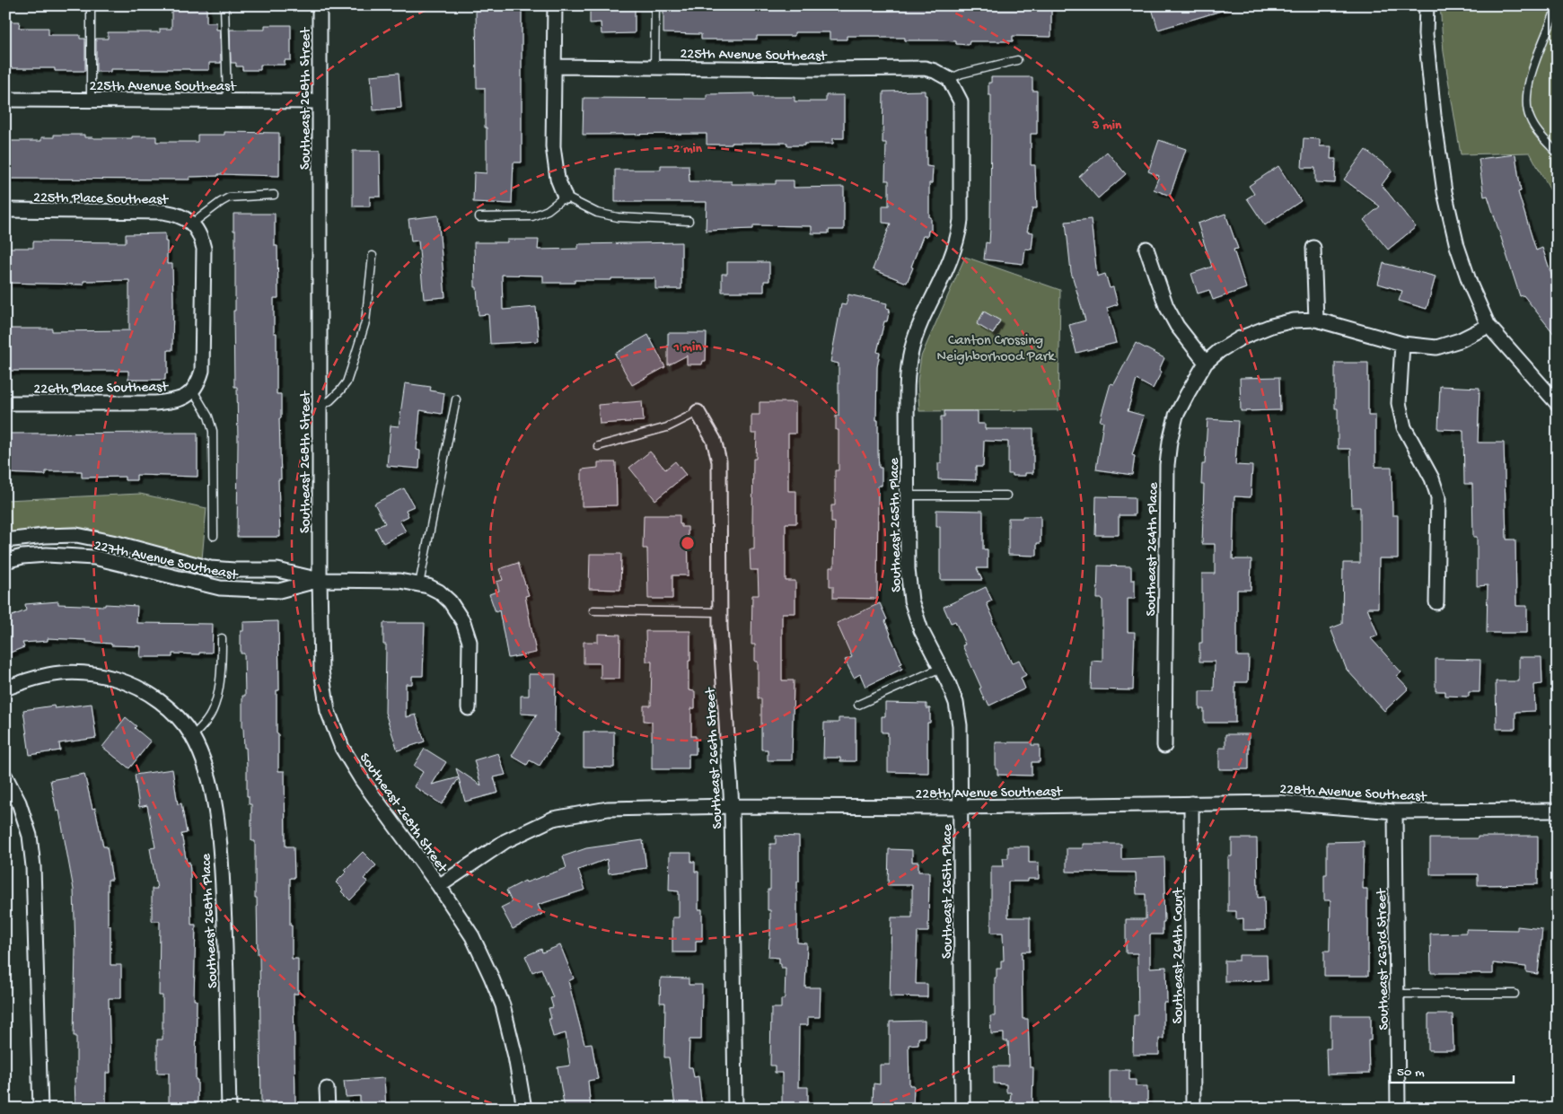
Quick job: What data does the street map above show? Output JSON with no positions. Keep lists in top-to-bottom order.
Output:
{
  "streets": {
    "street": [
      "225th Avenue Southeast",
      "Southeast 268th Street",
      "225th Place Southeast",
      "226th Place Southeast",
      "Southeast 265th Place",
      "Southeast 264th Place",
      "227th Avenue Southeast",
      "Southeast 266th Street",
      "228th Avenue Southeast",
      "Southeast 268th Place",
      "Southeast 264th Court",
      "Southeast 263rd Street"
    ]
  },
  "crossings": [
    ["225th Avenue Southeast", "Southeast 268th Street"],
    ["225th Avenue Southeast", "Southeast 265th Place"],
    ["Southeast 268th Street", "227th Avenue Southeast"],
    ["Southeast 268th Street", "228th Avenue Southeast"],
    ["Southeast 265th Place", "228th Avenue Southeast"],
    ["Southeast 266th Street", "228th Avenue Southeast"],
    ["228th Avenue Southeast", "Southeast 264th Court"],
    ["228th Avenue Southeast", "Southeast 263rd Street"]
  ],
  "parks": ["Canton Crossing Neighborhood Park"],
  "scale_bar": "50 m",
  "rings": ["3 min", "2 min", "1 min"]
}
